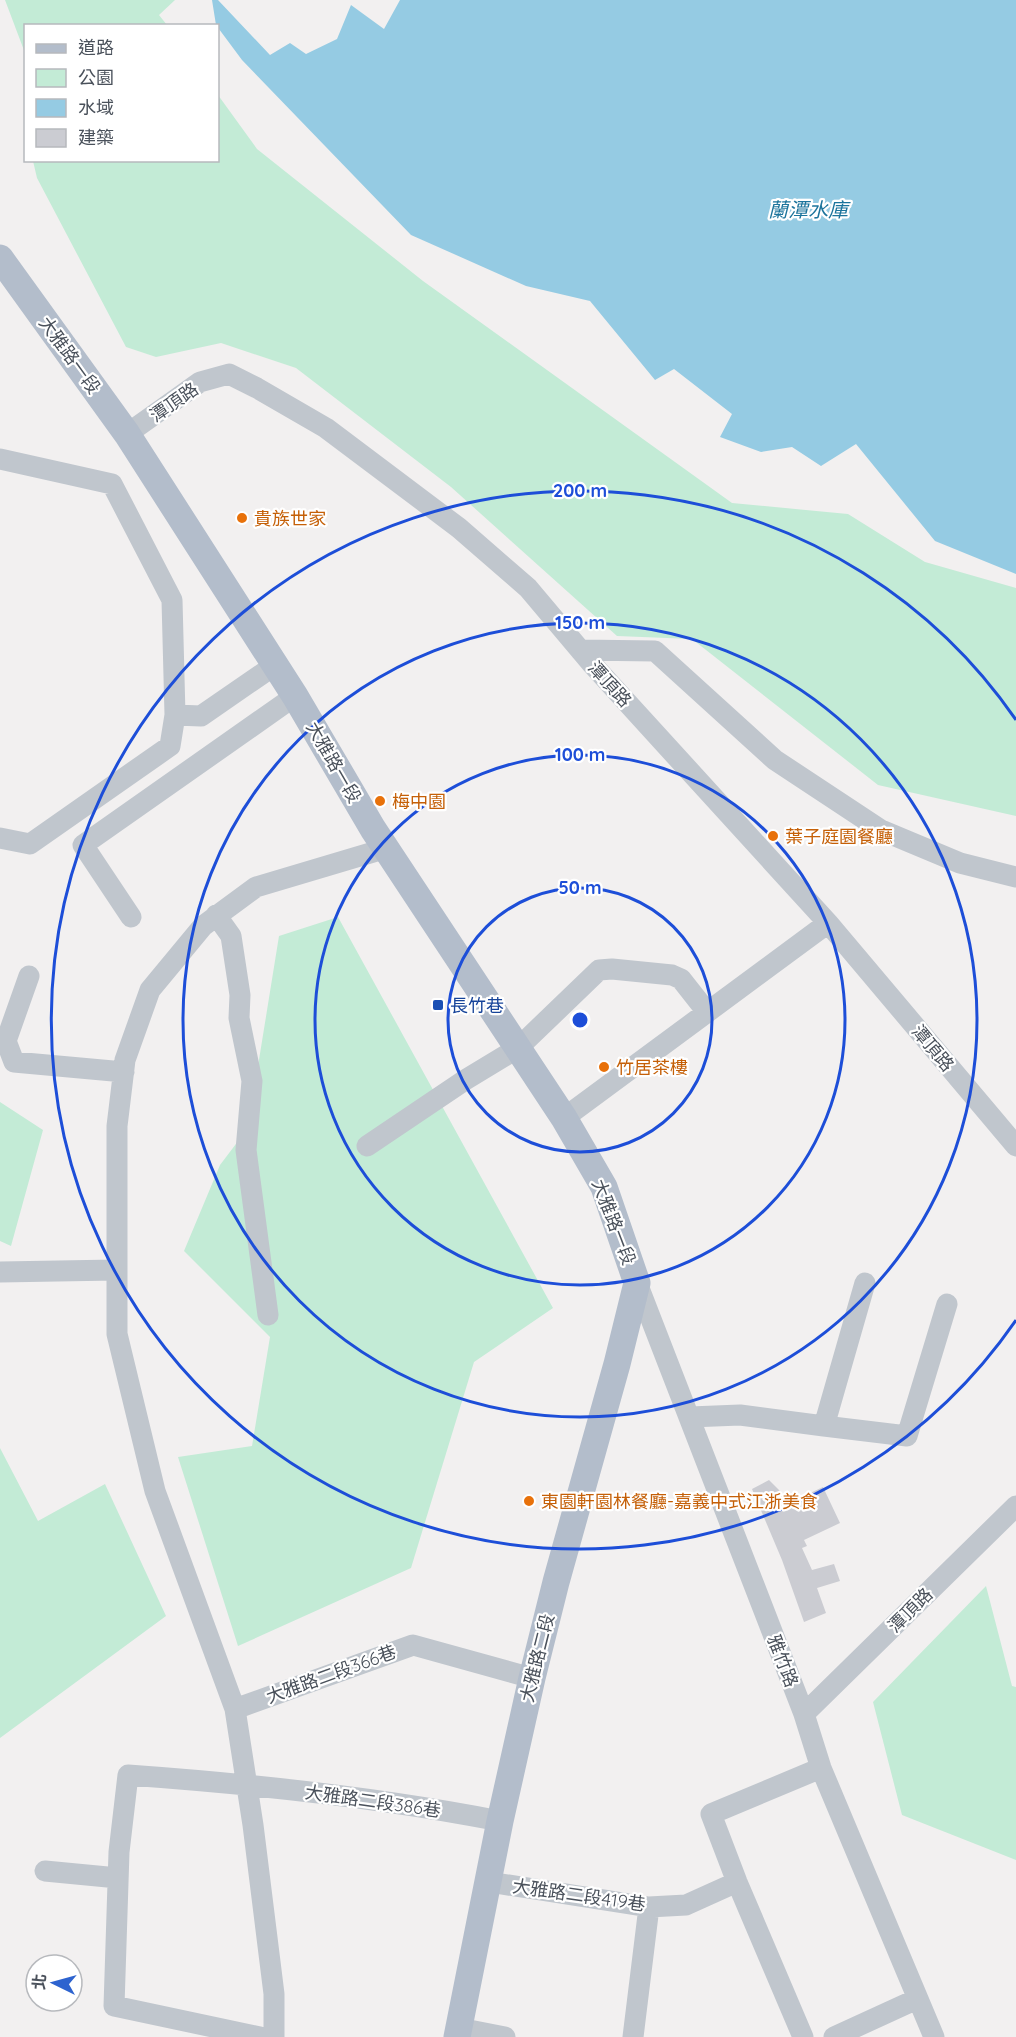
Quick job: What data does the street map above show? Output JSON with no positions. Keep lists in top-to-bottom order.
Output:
{
  "streets": {
    "main road": ["大雅路一段", "大雅路二段"],
    "street": [
      "潭頂路",
      "雅竹路",
      "大雅路二段366巷",
      "大雅路二段386巷",
      "大雅路二段419巷"
    ]
  },
  "crossings": [
    ["大雅路一段", "潭頂路"],
    ["大雅路一段", "大雅路二段"],
    ["大雅路一段", "雅竹路"],
    ["潭頂路", "雅竹路"],
    ["大雅路二段", "雅竹路"],
    ["大雅路二段", "大雅路二段366巷"],
    ["大雅路二段", "大雅路二段386巷"],
    ["大雅路二段", "大雅路二段419巷"]
  ],
  "water": ["蘭潭水庫"],
  "places": {
    "other": [
      "貴族世家",
      "梅中園",
      "葉子庭園餐廳",
      "竹居茶樓",
      "東園軒園林餐廳-嘉義中式江浙美食"
    ],
    "transit": ["長竹巷"]
  },
  "legend": [
    "道路",
    "公園",
    "水域",
    "建築"
  ],
  "north": "left",
  "rings": [
    "200 m",
    "150 m",
    "100 m",
    "50 m"
  ]
}
